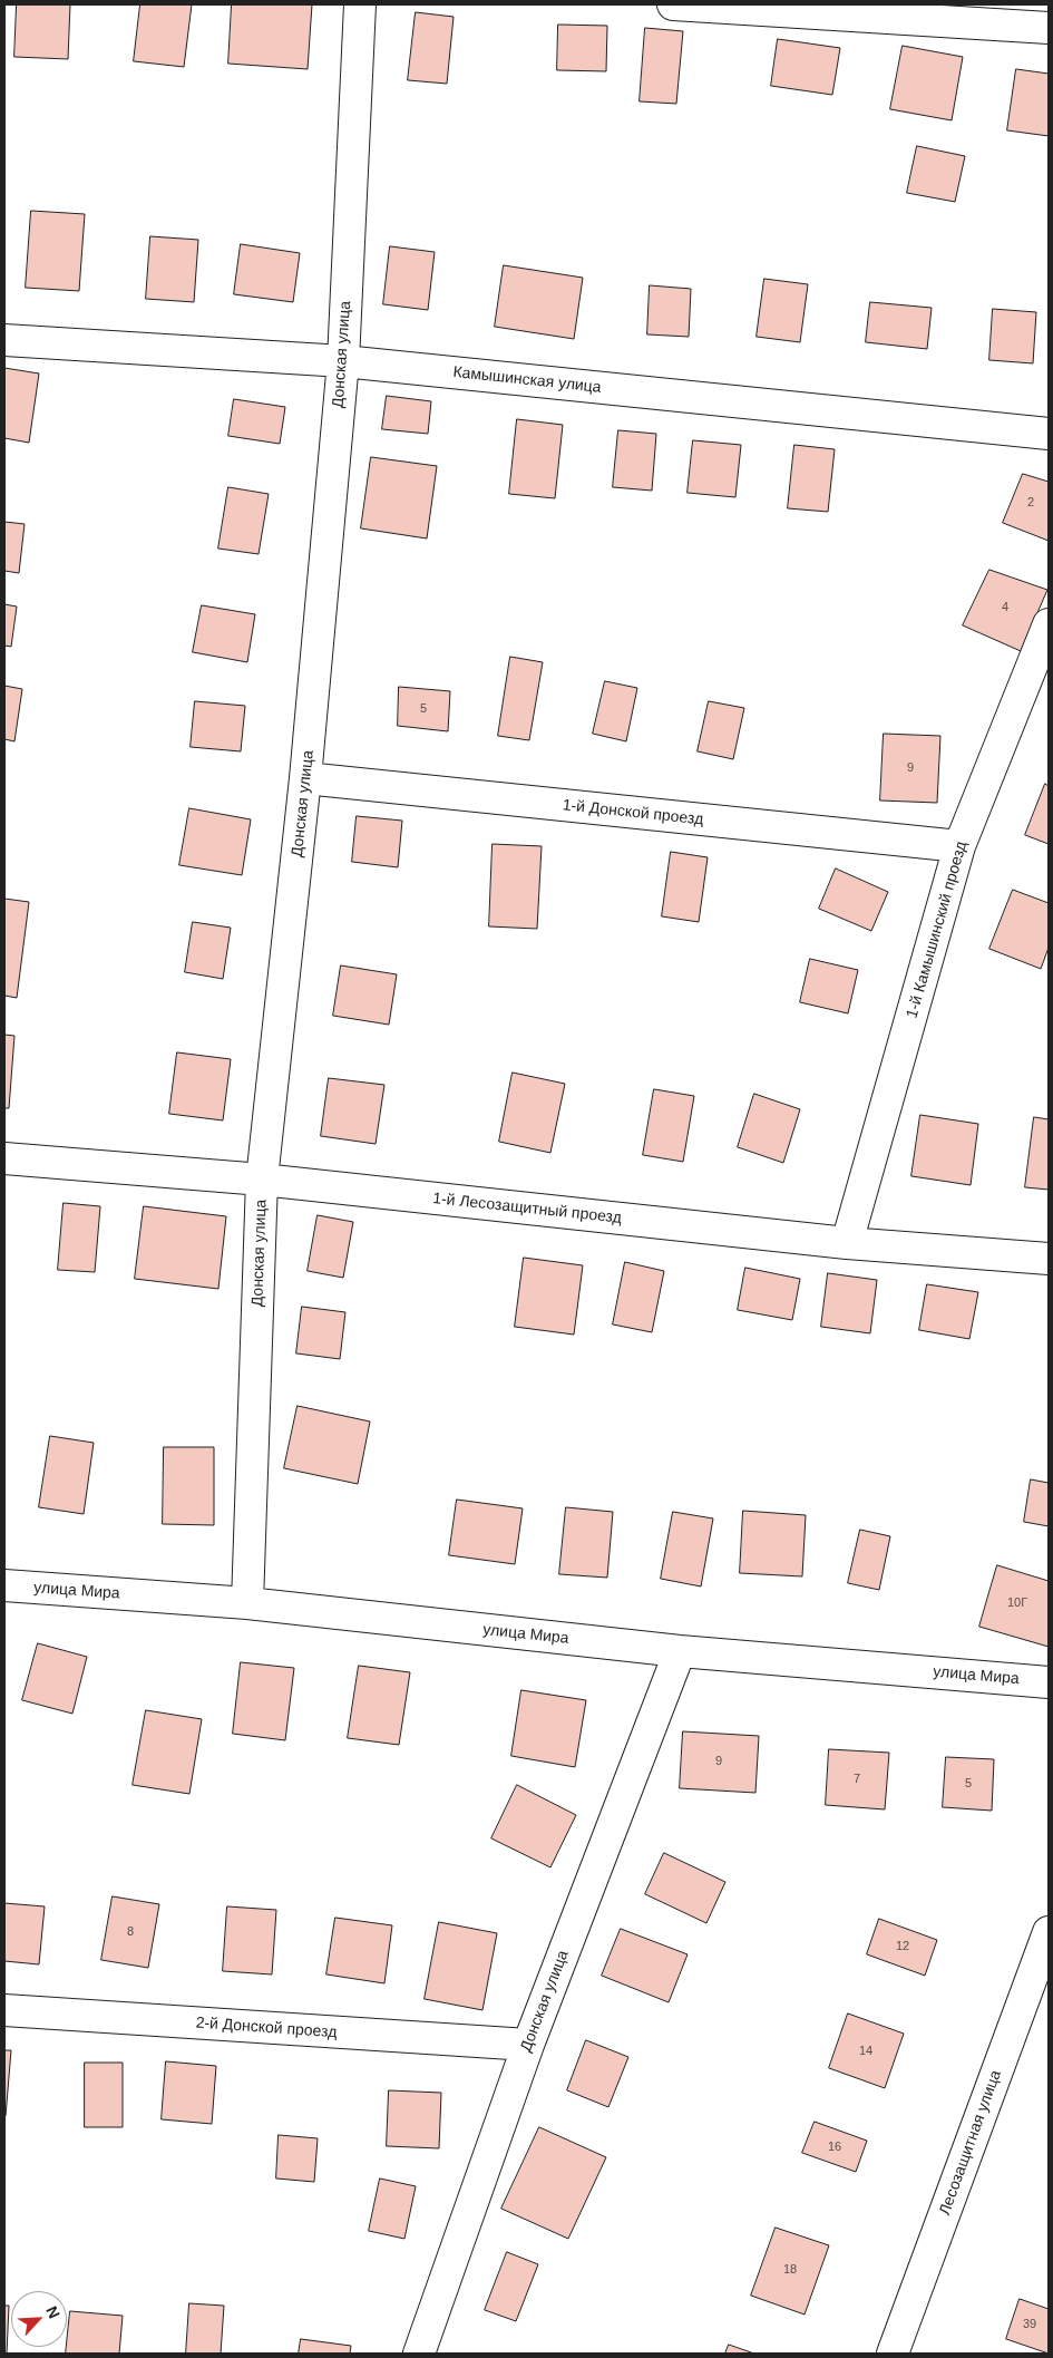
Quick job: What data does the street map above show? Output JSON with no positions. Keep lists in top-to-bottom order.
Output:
{
  "streets": {
    "street": [
      "Донская улица",
      "Камышинская улица",
      "1-й Донской проезд",
      "1-й Камышинский проезд",
      "1-й Лесозащитный проезд",
      "улица Мира",
      "2-й Донской проезд",
      "Лесозащитная улица"
    ]
  },
  "crossings": [
    ["Донская улица", "Камышинская улица"],
    ["Донская улица", "1-й Донской проезд"],
    ["Донская улица", "1-й Лесозащитный проезд"],
    ["Донская улица", "улица Мира"],
    ["Донская улица", "2-й Донской проезд"],
    ["1-й Донской проезд", "1-й Камышинский проезд"],
    ["1-й Камышинский проезд", "1-й Лесозащитный проезд"]
  ],
  "house_numbers": [
    "2",
    "4",
    "5",
    "9",
    "10Г",
    "9",
    "7",
    "5",
    "8",
    "12",
    "14",
    "16",
    "18",
    "39"
  ],
  "north": "top right"
}
